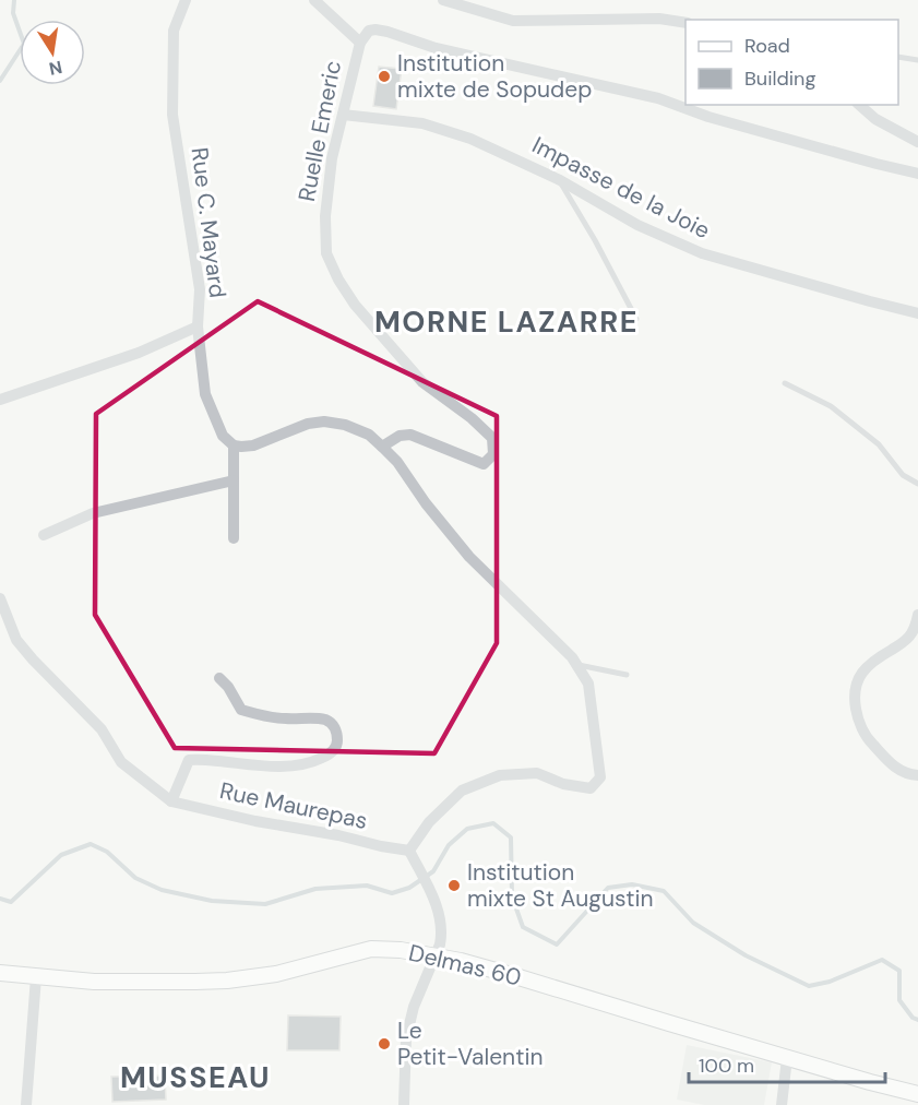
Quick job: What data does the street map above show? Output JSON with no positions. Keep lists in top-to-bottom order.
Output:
{
  "streets": {
    "street": [
      "Ruelle Emeric",
      "Impasse de la Joie",
      "Rue C. Mayard",
      "Rue Maurepas",
      "Delmas 60"
    ]
  },
  "crossings": [
    ["Ruelle Emeric", "Impasse de la Joie"]
  ],
  "districts": ["MORNE LAZARRE", "MUSSEAU"],
  "places": ["Institution mixte de Sopudep", "Institution mixte St Augustin", "Le Petit-Valentin"],
  "legend": ["Road", "Building"],
  "scale_bar": "100 m",
  "north": "bottom"
}
